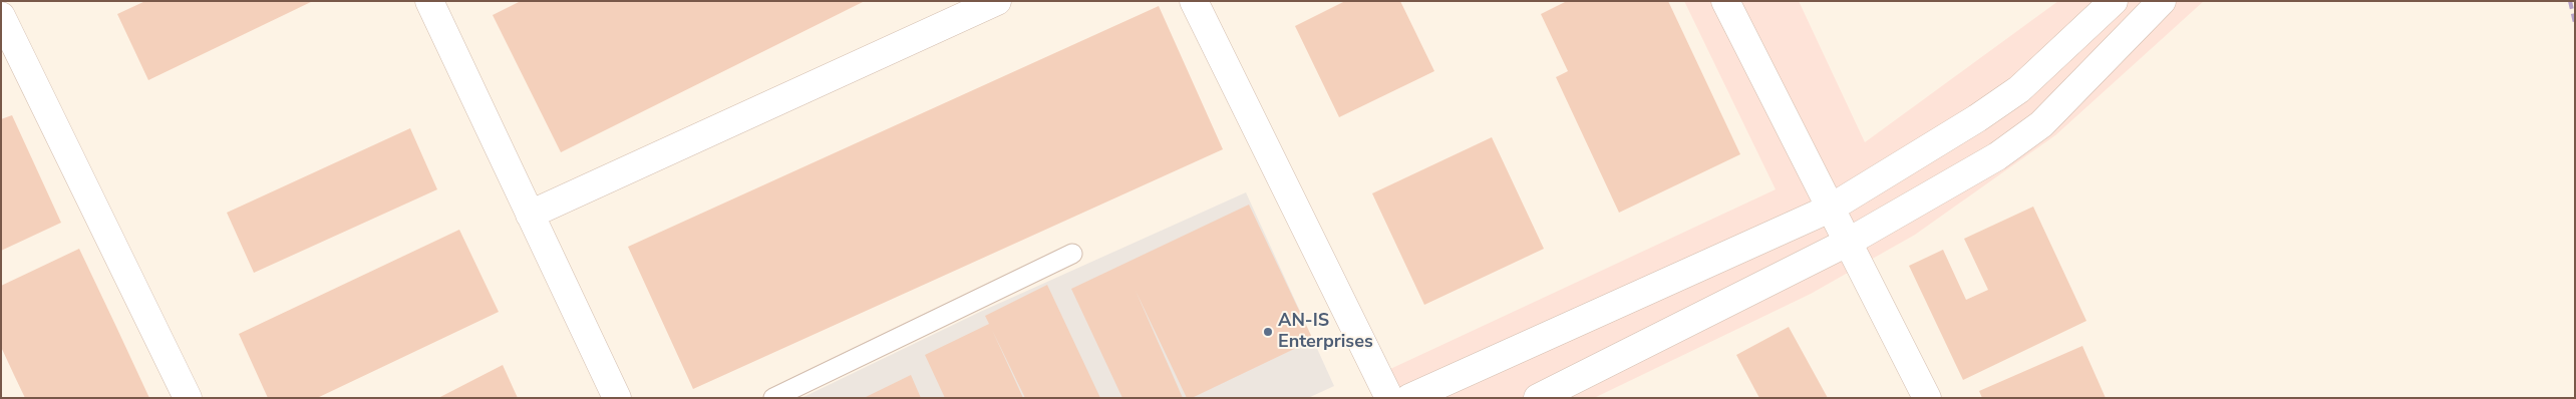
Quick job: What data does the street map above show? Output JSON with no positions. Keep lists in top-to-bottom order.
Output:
{
  "places": ["AN-IS Enterprises"]
}
